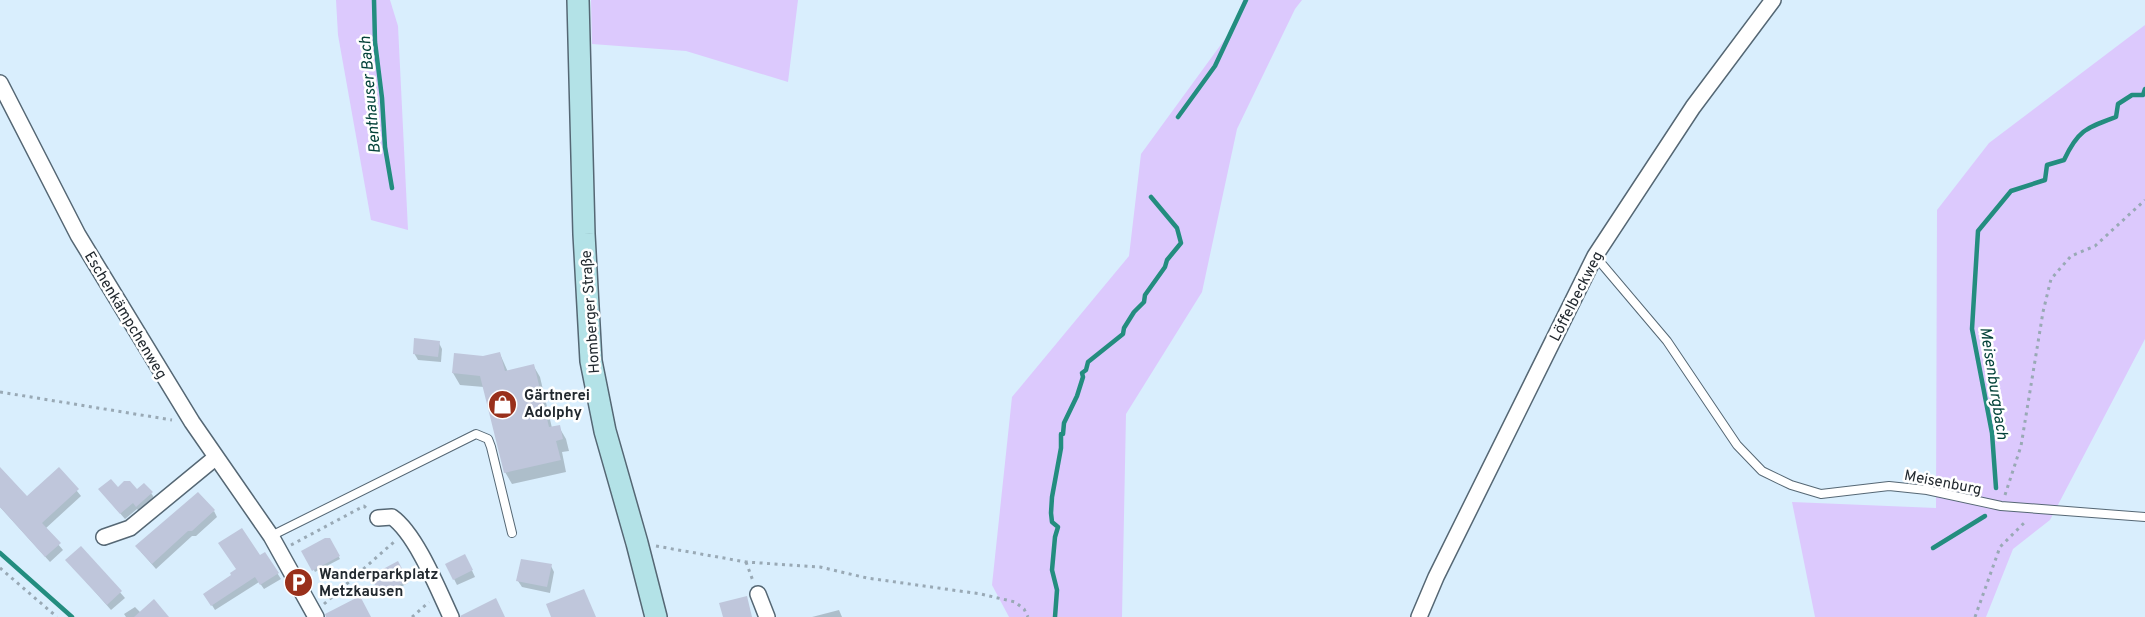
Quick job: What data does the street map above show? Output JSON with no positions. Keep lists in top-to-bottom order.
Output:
{
  "streets": {
    "main road": ["Homberger Straße"],
    "street": ["Löffelbeckweg", "Eschenkämpchenweg"],
    "lane": ["Meisenburg"]
  },
  "crossings": [
    ["Löffelbeckweg", "Meisenburg"]
  ],
  "water": ["Benthauser Bach", "Meisenburgbach"],
  "places": {
    "shop": ["Gärtnerei Adolphy"],
    "parking": ["Wanderparkplatz Metzkausen"]
  }
}
